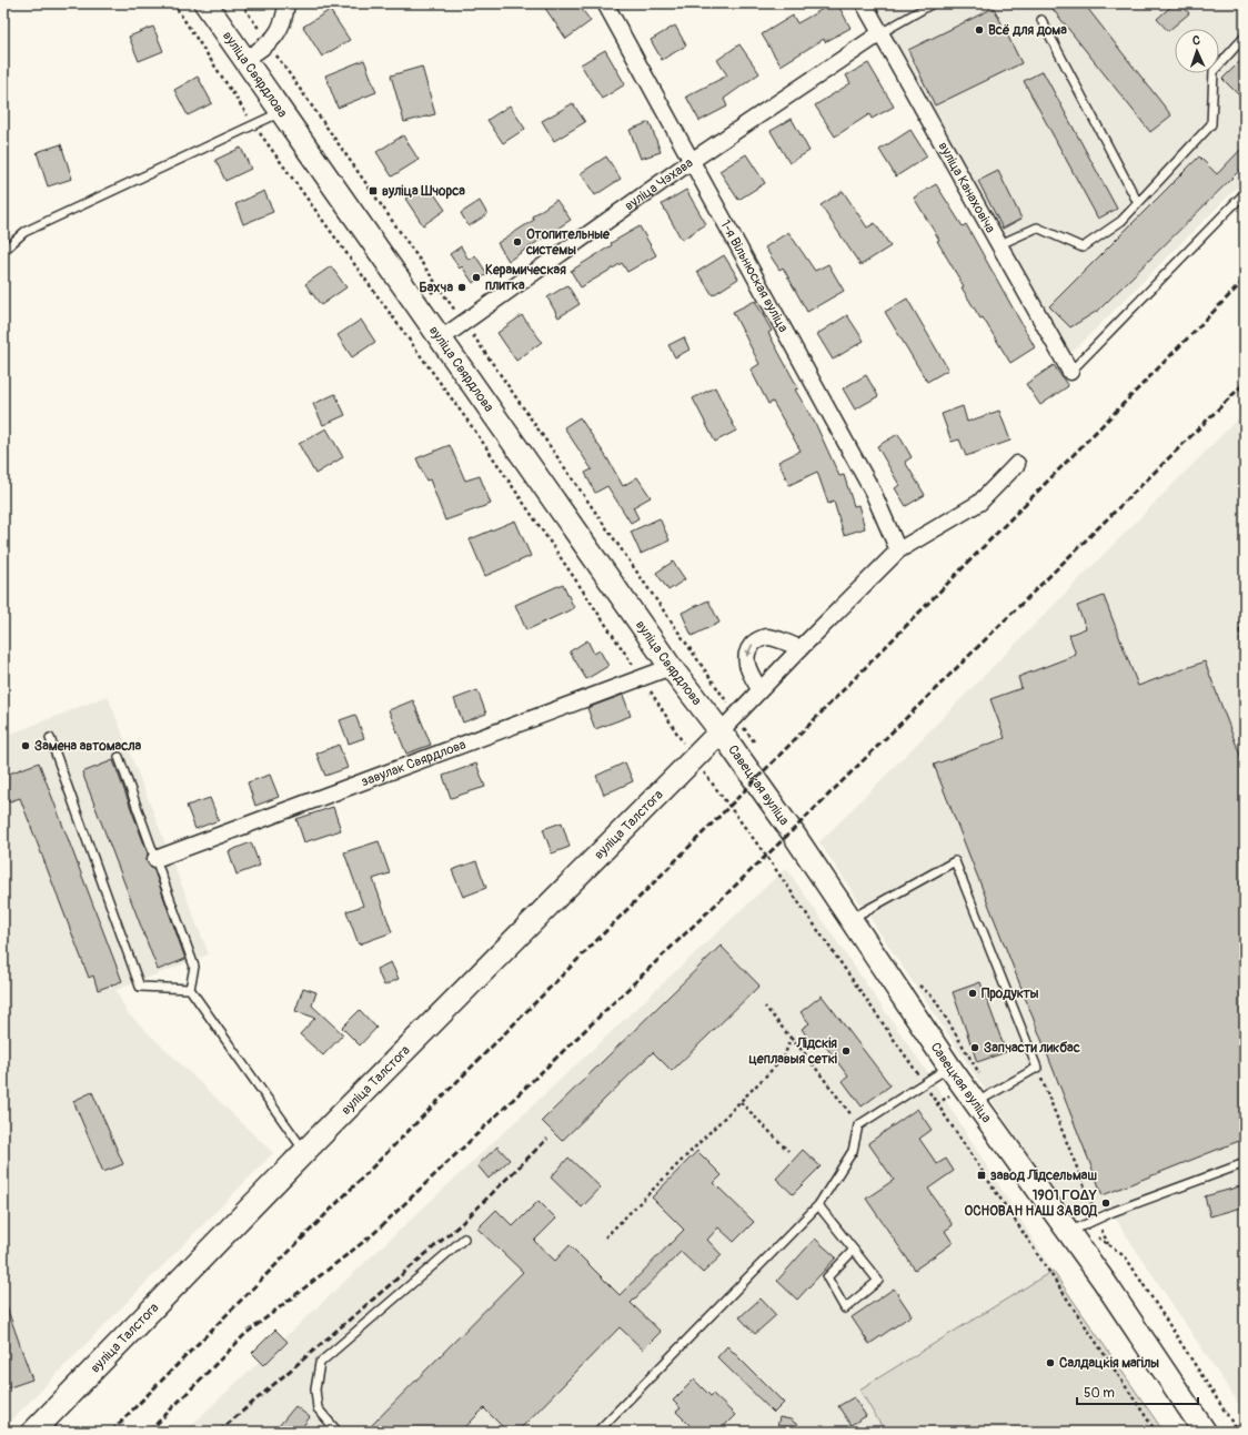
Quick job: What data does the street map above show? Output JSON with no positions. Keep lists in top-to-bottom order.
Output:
{
  "streets": {
    "main road": ["вуліца Свярдлова", "Савецкая вуліца", "вуліца Талстога"],
    "street": [
      "вуліца Чэхава",
      "вуліца Канаховіча",
      "1-я Вільнюская вуліца",
      "завулак Свярдлова"
    ]
  },
  "crossings": [
    ["вуліца Свярдлова", "вуліца Чэхава"],
    ["вуліца Свярдлова", "завулак Свярдлова"],
    ["вуліца Свярдлова", "Савецкая вуліца"],
    ["вуліца Свярдлова", "вуліца Талстога"],
    ["вуліца Чэхава", "вуліца Канаховіча"],
    ["вуліца Чэхава", "1-я Вільнюская вуліца"],
    ["Савецкая вуліца", "вуліца Талстога"]
  ],
  "places": {
    "other": [
      "Всё для дома",
      "Отопительные системы",
      "Керамическая плитка",
      "Бахча",
      "Замена автомасла",
      "Продукты",
      "Запчасти ликбас",
      "Лідскія цеплавыя сеткі",
      "1901 ΓΟΔΥ ОСНОВАН НАШ ЗАВОД",
      "Салдацкія магілы"
    ],
    "transit": ["вуліца Шчорса", "завод Лідсельмаш"]
  },
  "scale_bar": "50 m",
  "north": "top"
}
